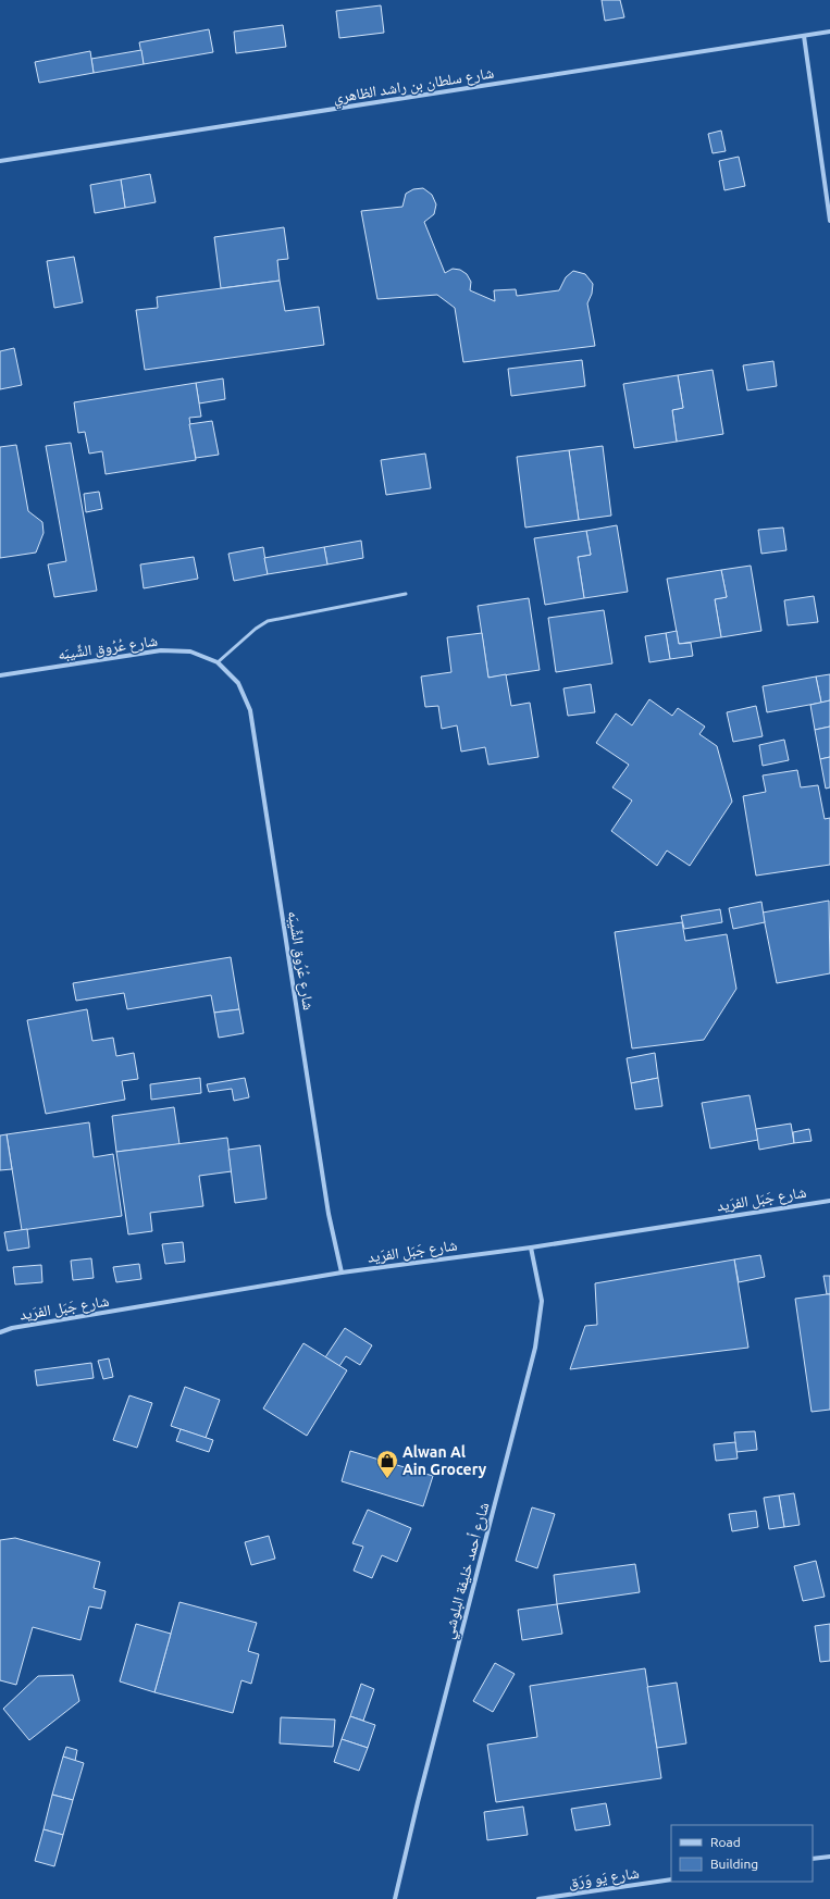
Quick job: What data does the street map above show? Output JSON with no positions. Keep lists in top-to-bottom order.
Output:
{
  "streets": {
    "street": [
      "شارع سلطان بن راشد الظاهري",
      "شارع عُرُوق الشِّيبَه",
      "شارع جَبَل الفرَيد",
      "شارع أحمد خليفة البلوشي",
      "شارع يَو وَرَق"
    ]
  },
  "crossings": [
    ["شارع عُرُوق الشِّيبَه", "شارع جَبَل الفرَيد"],
    ["شارع جَبَل الفرَيد", "شارع أحمد خليفة البلوشي"]
  ],
  "places": {
    "shop": ["Alwan Al Ain Grocery"]
  },
  "legend": ["Road", "Building"]
}
